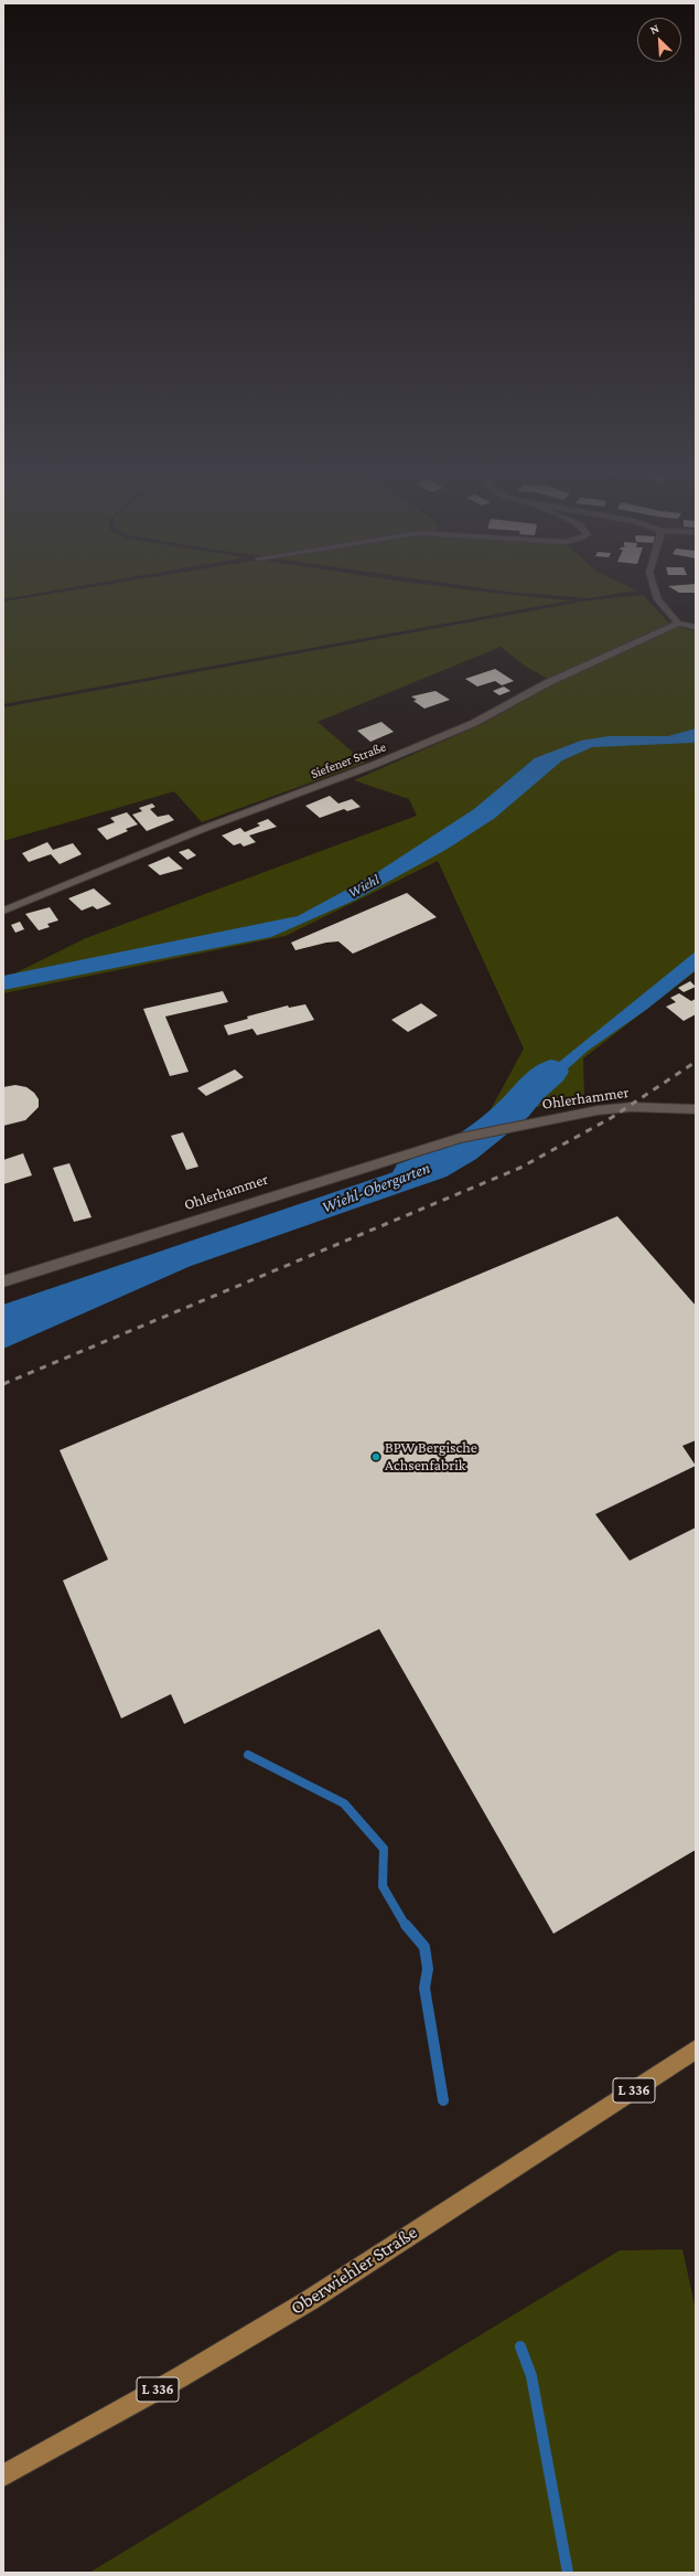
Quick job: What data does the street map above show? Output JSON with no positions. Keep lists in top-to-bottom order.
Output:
{
  "streets": {
    "main road": ["L 336", "Oberwiehler Straße"],
    "street": ["Siefener Straße", "Ohlerhammer"]
  },
  "water": ["Wiehl", "Wiehl-Obergarten"],
  "places": ["BPW Bergische Achsenfabrik"],
  "north": "top left"
}
